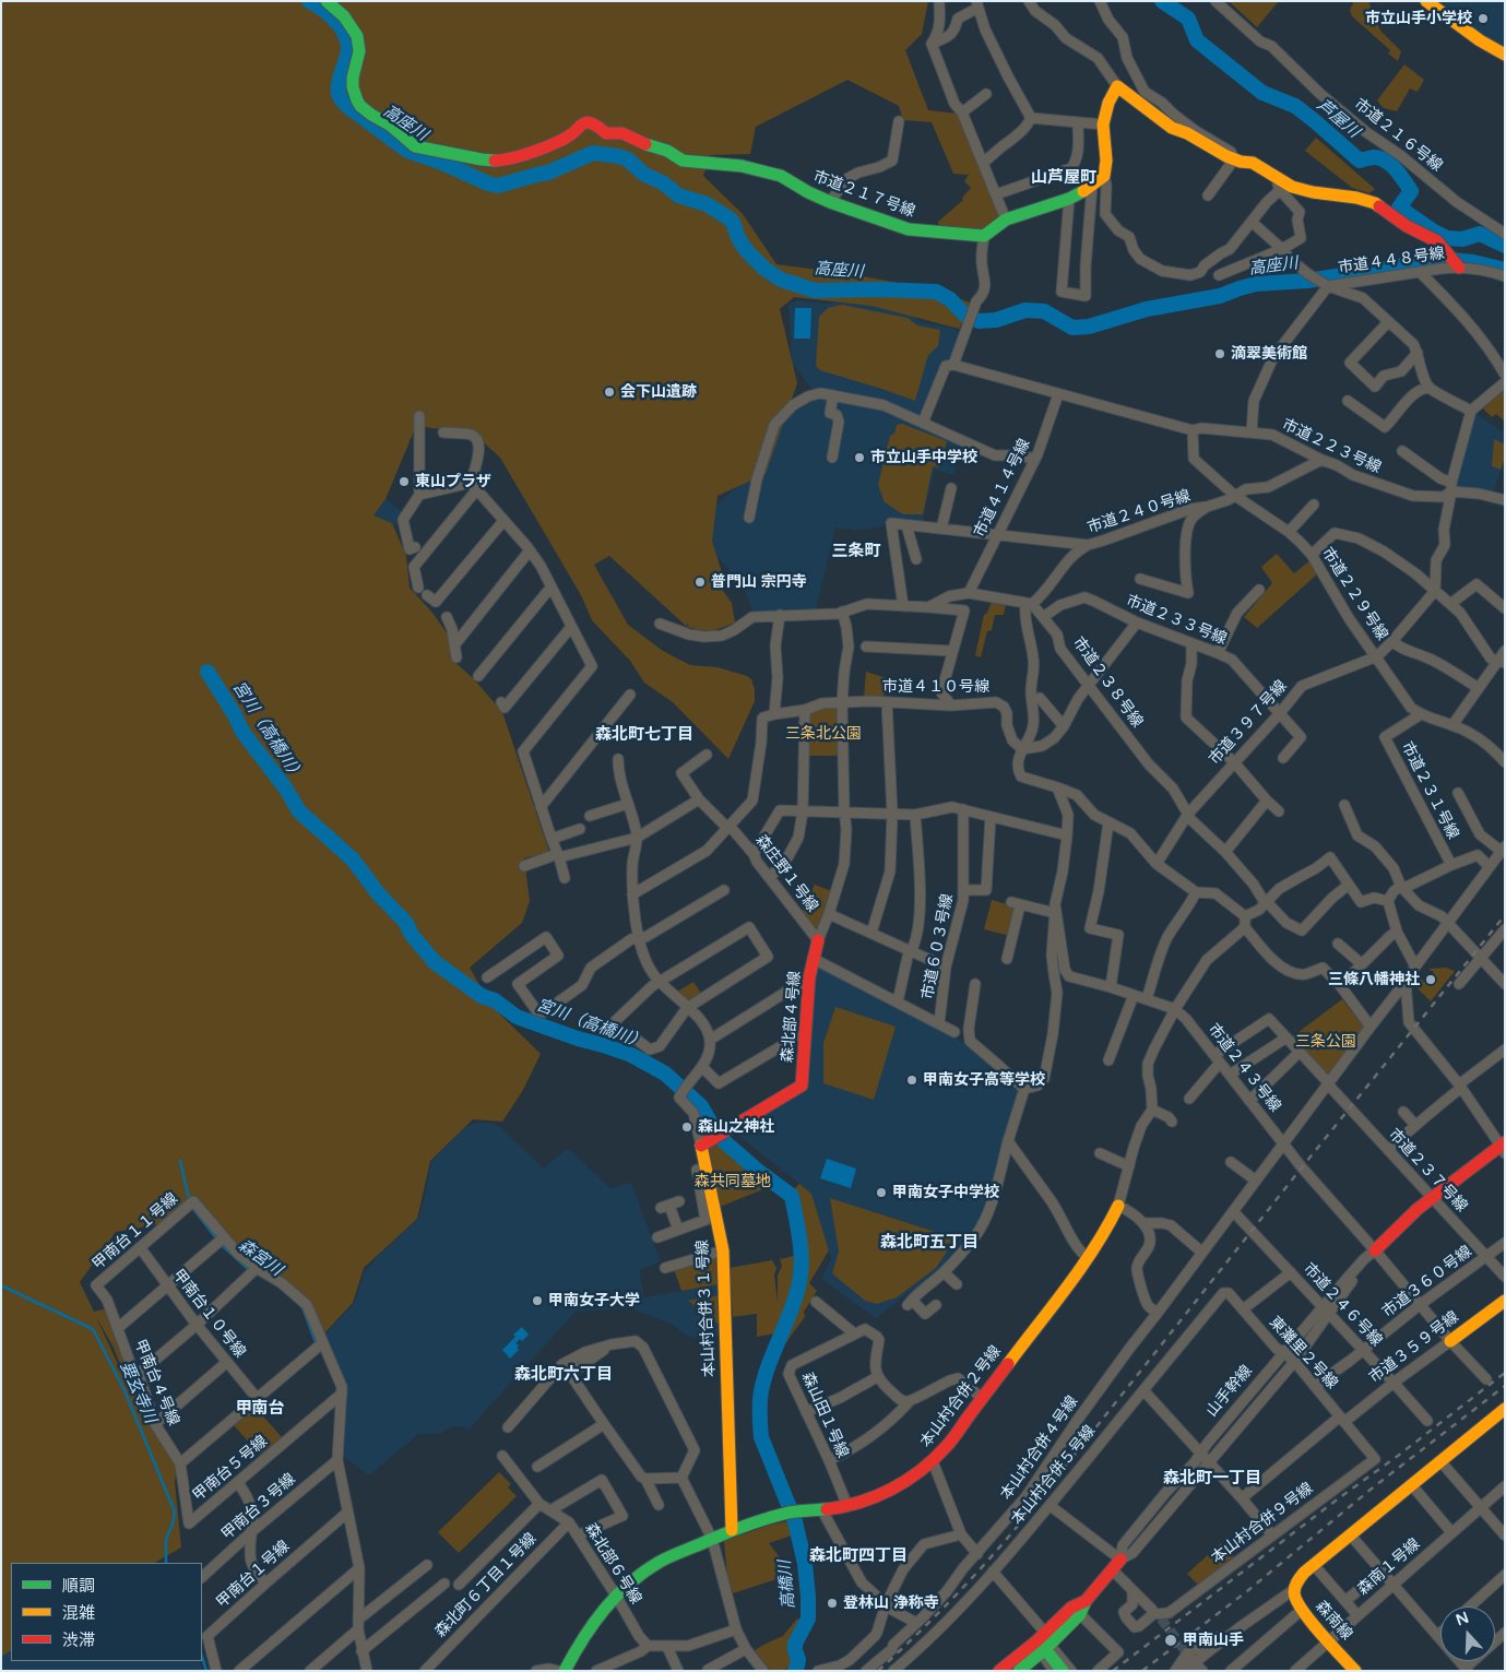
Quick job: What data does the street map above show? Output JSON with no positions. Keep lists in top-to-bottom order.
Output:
{
  "streets": {
    "street": [
      "市道２１６号線",
      "市道２１７号線",
      "市道４４８号線",
      "市道２２３号線",
      "市道４１４号線",
      "市道２４０号線",
      "市道２２９号線",
      "市道２３３号線",
      "市道２３８号線",
      "市道４１０号線",
      "市道３９７号線",
      "市道２３１号線",
      "森庄野１号線",
      "市道６０３号線",
      "森北部４号線",
      "市道２４３号線",
      "市道２３７号線",
      "甲南台１１号線",
      "市道３６０号線",
      "市道２４６号線",
      "本山村合併３１号線",
      "甲南台１０号線",
      "市道３５９号線",
      "東灘里２号線",
      "甲南台４号線",
      "山手幹線",
      "本山村合併２号線",
      "森山田１号線",
      "本山村合併４号線",
      "甲南台５号線",
      "本山村合併５号線",
      "甲南台３号線",
      "本山村合併９号線",
      "森北部６号線",
      "森南１号線",
      "甲南台１号線",
      "森北町６丁目１号線",
      "森南線"
    ]
  },
  "crossings": [
    ["市道２２３号線", "市道４１４号線"],
    ["市道２２３号線", "市道２４０号線"],
    ["市道２２３号線", "市道２２９号線"],
    ["市道４１４号線", "市道２４０号線"],
    ["市道２４０号線", "市道２２９号線"],
    ["市道２２９号線", "市道３９７号線"],
    ["市道２２９号線", "市道２３１号線"],
    ["市道２３３号線", "市道２３８号線"],
    ["市道２３３号線", "市道３９７号線"],
    ["市道２３８号線", "市道３９７号線"],
    ["市道６０３号線", "森北部４号線"],
    ["森北部４号線", "本山村合併３１号線"],
    ["市道２４３号線", "市道２３７号線"],
    ["市道２４３号線", "市道３６０号線"],
    ["市道２４３号線", "市道３５９号線"],
    ["市道２４３号線", "山手幹線"],
    ["市道２４３号線", "本山村合併４号線"],
    ["市道２３７号線", "市道３６０号線"],
    ["市道２３７号線", "山手幹線"],
    ["市道２３７号線", "本山村合併４号線"],
    ["甲南台１１号線", "甲南台１０号線"],
    ["甲南台１１号線", "甲南台４号線"],
    ["市道３６０号線", "市道２４６号線"],
    ["市道３６０号線", "東灘里２号線"],
    ["市道２４６号線", "市道３５９号線"],
    ["市道２４６号線", "山手幹線"],
    ["市道２４６号線", "本山村合併４号線"],
    ["本山村合併３１号線", "本山村合併２号線"],
    ["市道３５９号線", "東灘里２号線"],
    ["東灘里２号線", "山手幹線"],
    ["東灘里２号線", "本山村合併５号線"],
    ["東灘里２号線", "本山村合併９号線"],
    ["甲南台４号線", "甲南台５号線"],
    ["本山村合併２号線", "森山田１号線"],
    ["本山村合併２号線", "森北部６号線"],
    ["森北部６号線", "森北町６丁目１号線"],
    ["森南１号線", "森南線"]
  ],
  "districts": [
    "山芦屋町",
    "三条町",
    "森北町七丁目",
    "森北町五丁目",
    "森北町六丁目",
    "甲南台",
    "森北町一丁目",
    "森北町四丁目"
  ],
  "water": [
    "芦屋川",
    "高座川",
    "宮川（高橋川）",
    "森宮川",
    "要玄寺川",
    "高橋川"
  ],
  "parks": ["三条北公園", "三条公園", "森共同墓地"],
  "places": [
    "市立山手小学校",
    "滴翠美術館",
    "会下山遺跡",
    "市立山手中学校",
    "東山プラザ",
    "普門山 宗円寺",
    "三條八幡神社",
    "甲南女子高等学校",
    "森山之神社",
    "甲南女子中学校",
    "甲南女子大学",
    "登林山 浄称寺",
    "甲南山手"
  ],
  "legend": ["順調", "混雑", "渋滞"],
  "north": "top"
}
